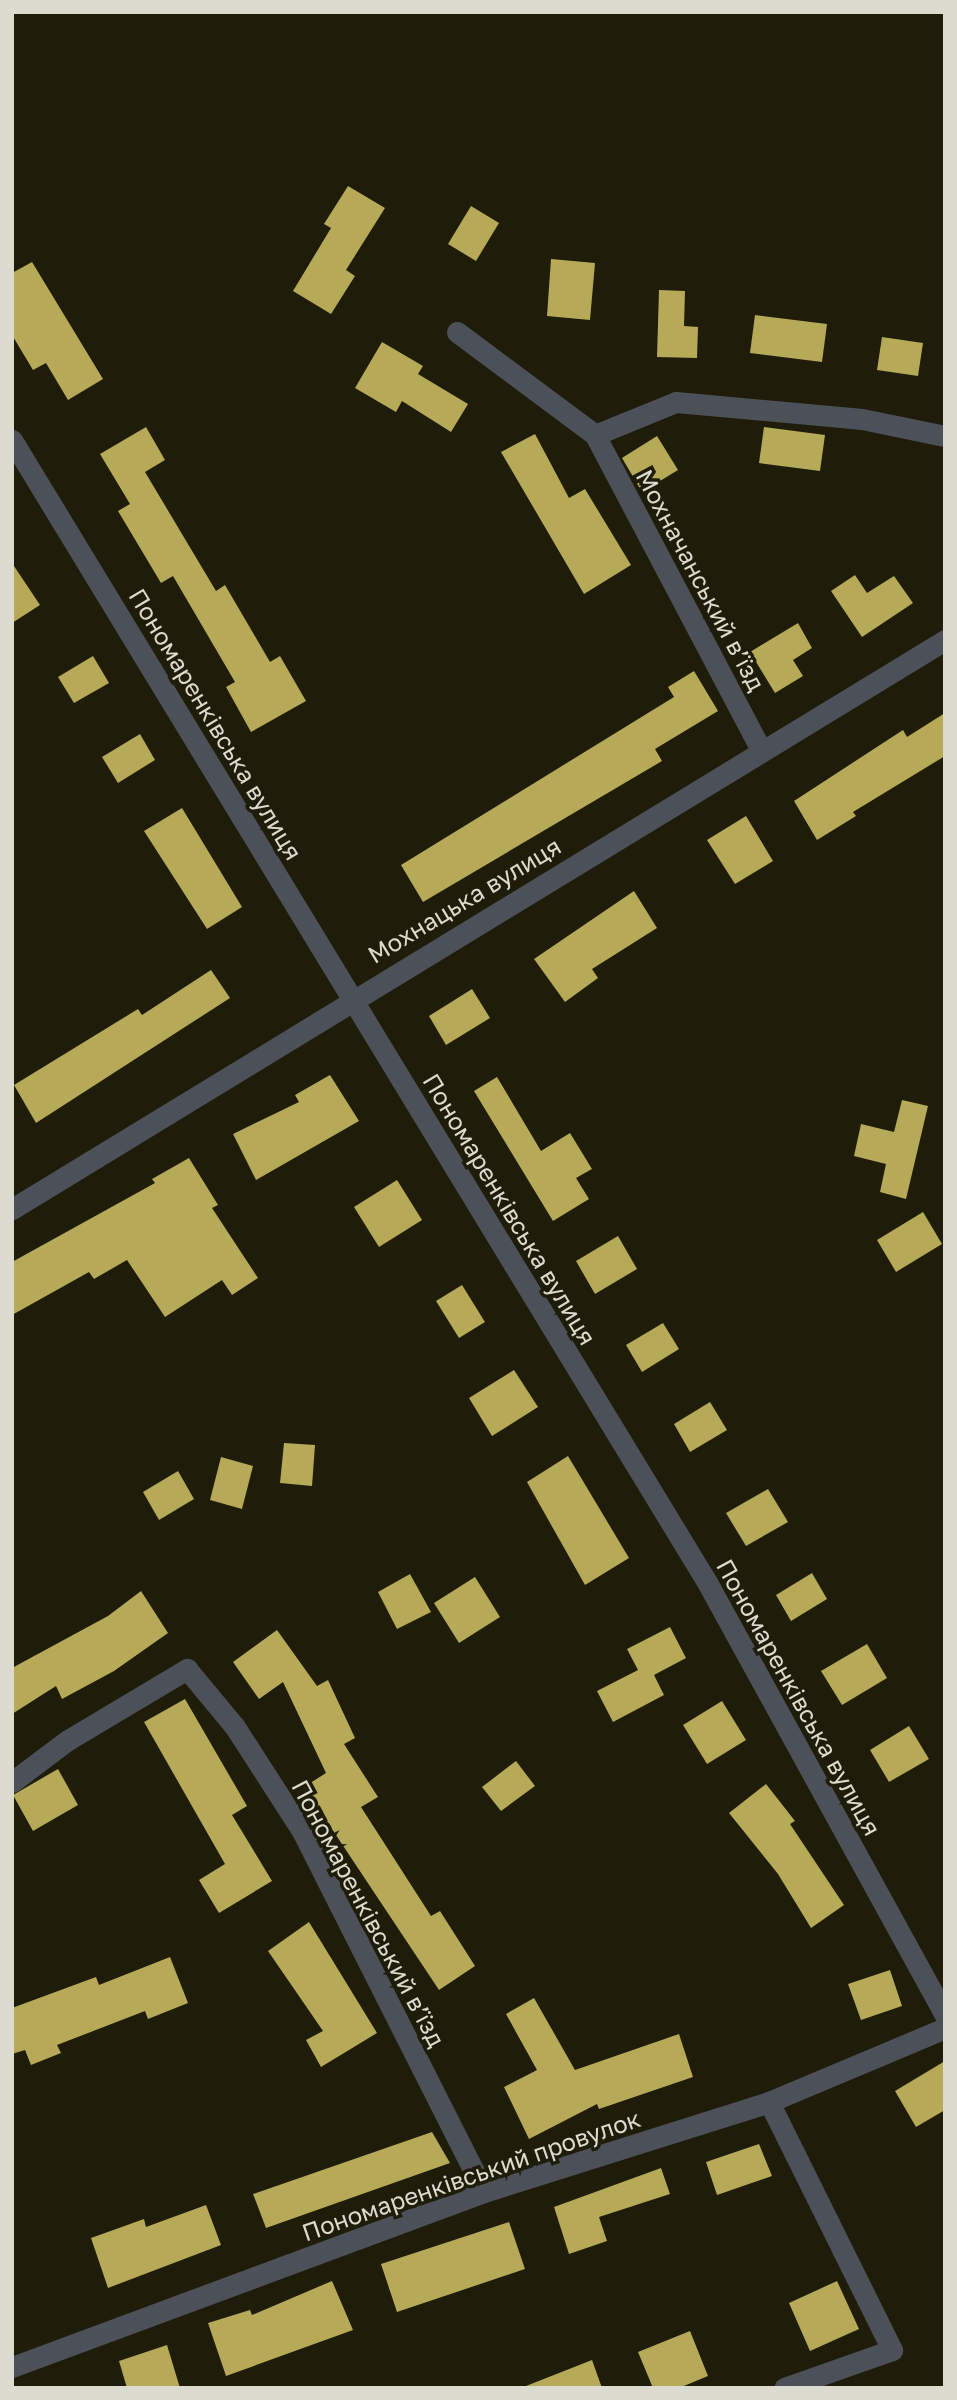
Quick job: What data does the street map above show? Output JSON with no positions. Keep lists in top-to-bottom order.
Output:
{
  "streets": {
    "street": [
      "Мохначанський в’їзд",
      "Пономаренківська вулиця",
      "Мохнацька вулиця",
      "Пономаренківський в’їзд",
      "Пономаренківський провулок"
    ]
  },
  "crossings": [
    ["Мохначанський в’їзд", "Мохнацька вулиця"],
    ["Пономаренківська вулиця", "Мохнацька вулиця"],
    ["Пономаренківський в’їзд", "Пономаренківський провулок"]
  ]
}
